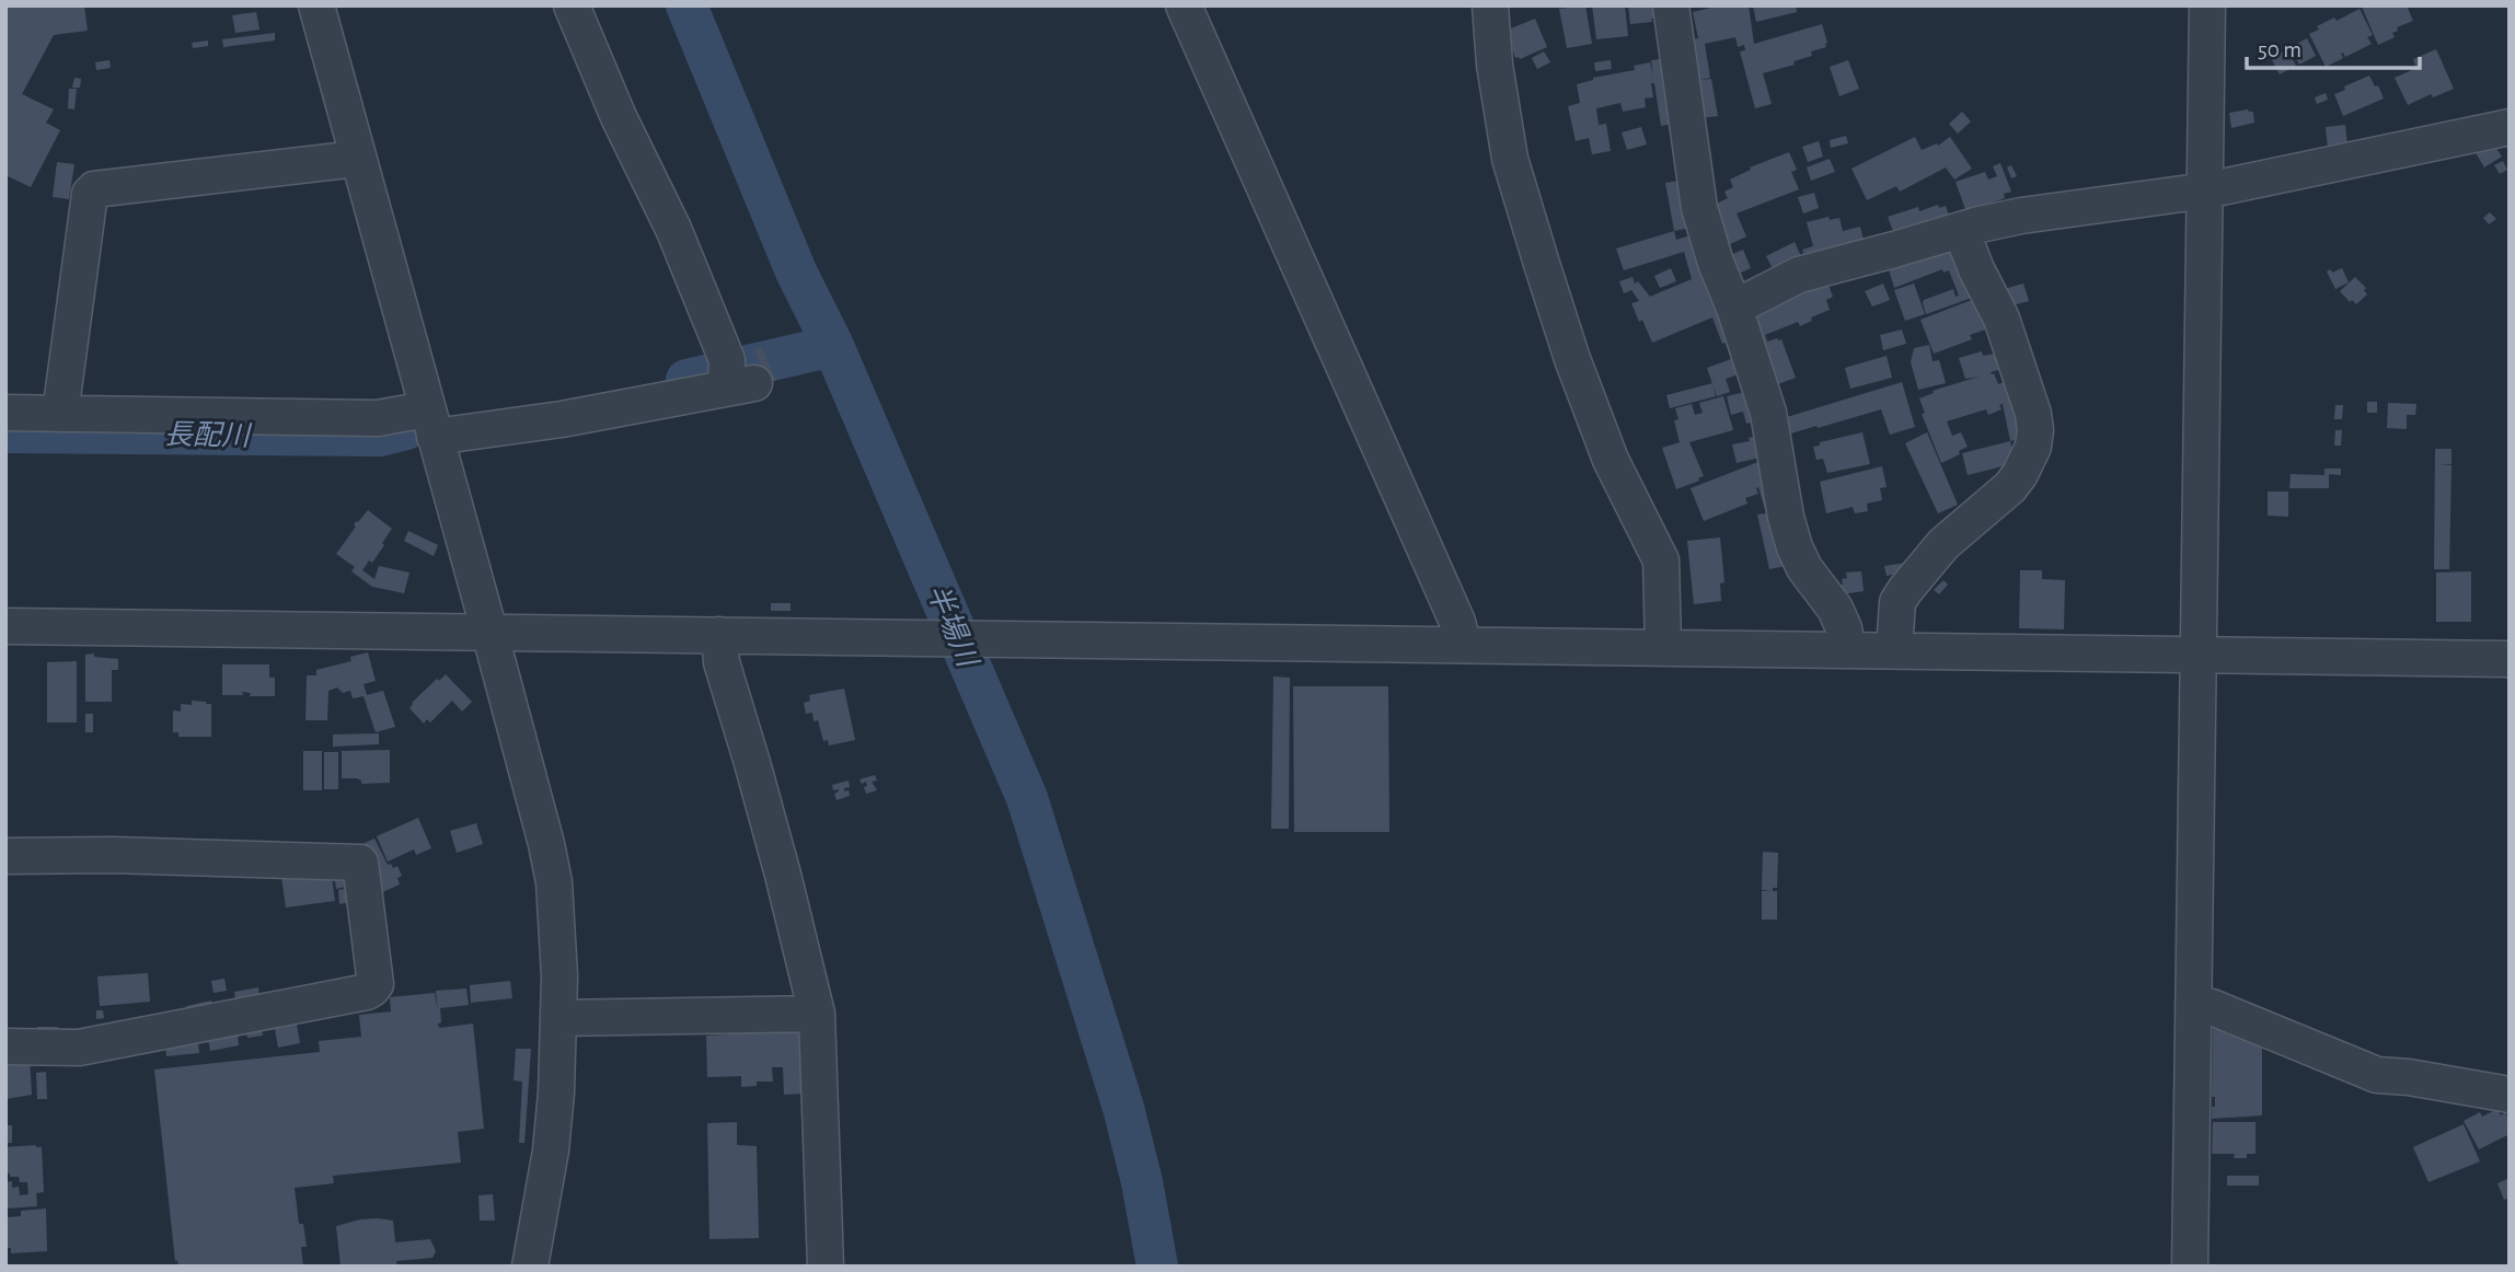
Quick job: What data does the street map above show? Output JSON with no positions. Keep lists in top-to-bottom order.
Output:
{
  "water": ["長配川", "半場川"],
  "scale_bar": "50 m"
}
